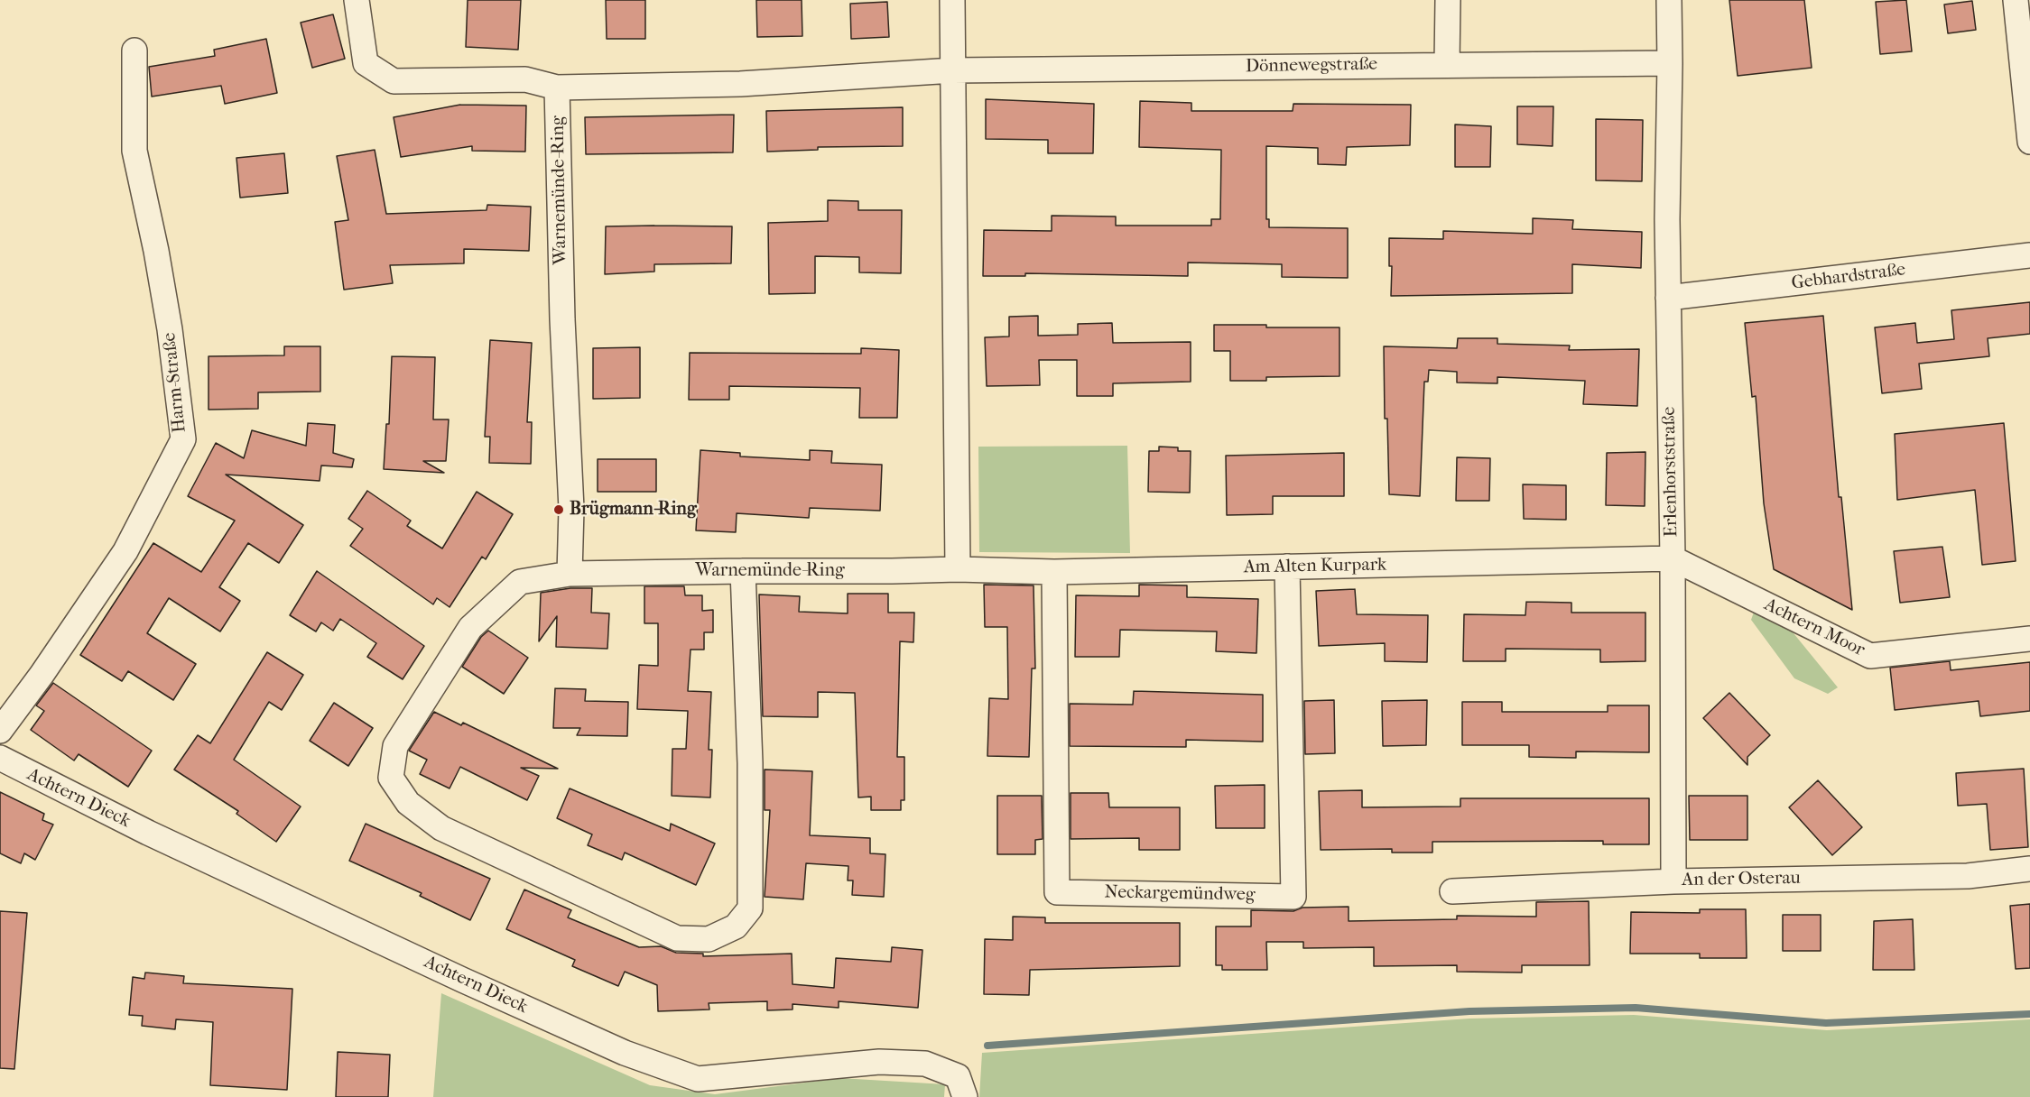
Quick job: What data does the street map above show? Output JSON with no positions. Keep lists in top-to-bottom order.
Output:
{
  "streets": {
    "street": [
      "Dönnewegstraße",
      "Warnemünde-Ring",
      "Gebhardstraße",
      "Harm-Straße",
      "Erlenhorststraße",
      "Am Alten Kurpark",
      "Achtern Moor",
      "Achtern Dieck",
      "An der Osterau",
      "Neckargemündweg"
    ]
  },
  "crossings": [
    ["Dönnewegstraße", "Erlenhorststraße"],
    ["Warnemünde-Ring", "Am Alten Kurpark"],
    ["Gebhardstraße", "Erlenhorststraße"],
    ["Erlenhorststraße", "Am Alten Kurpark"],
    ["Erlenhorststraße", "Achtern Moor"],
    ["Erlenhorststraße", "An der Osterau"],
    ["Am Alten Kurpark", "Achtern Moor"],
    ["Am Alten Kurpark", "Neckargemündweg"]
  ],
  "places": ["Brügmann-Ring"]
}
